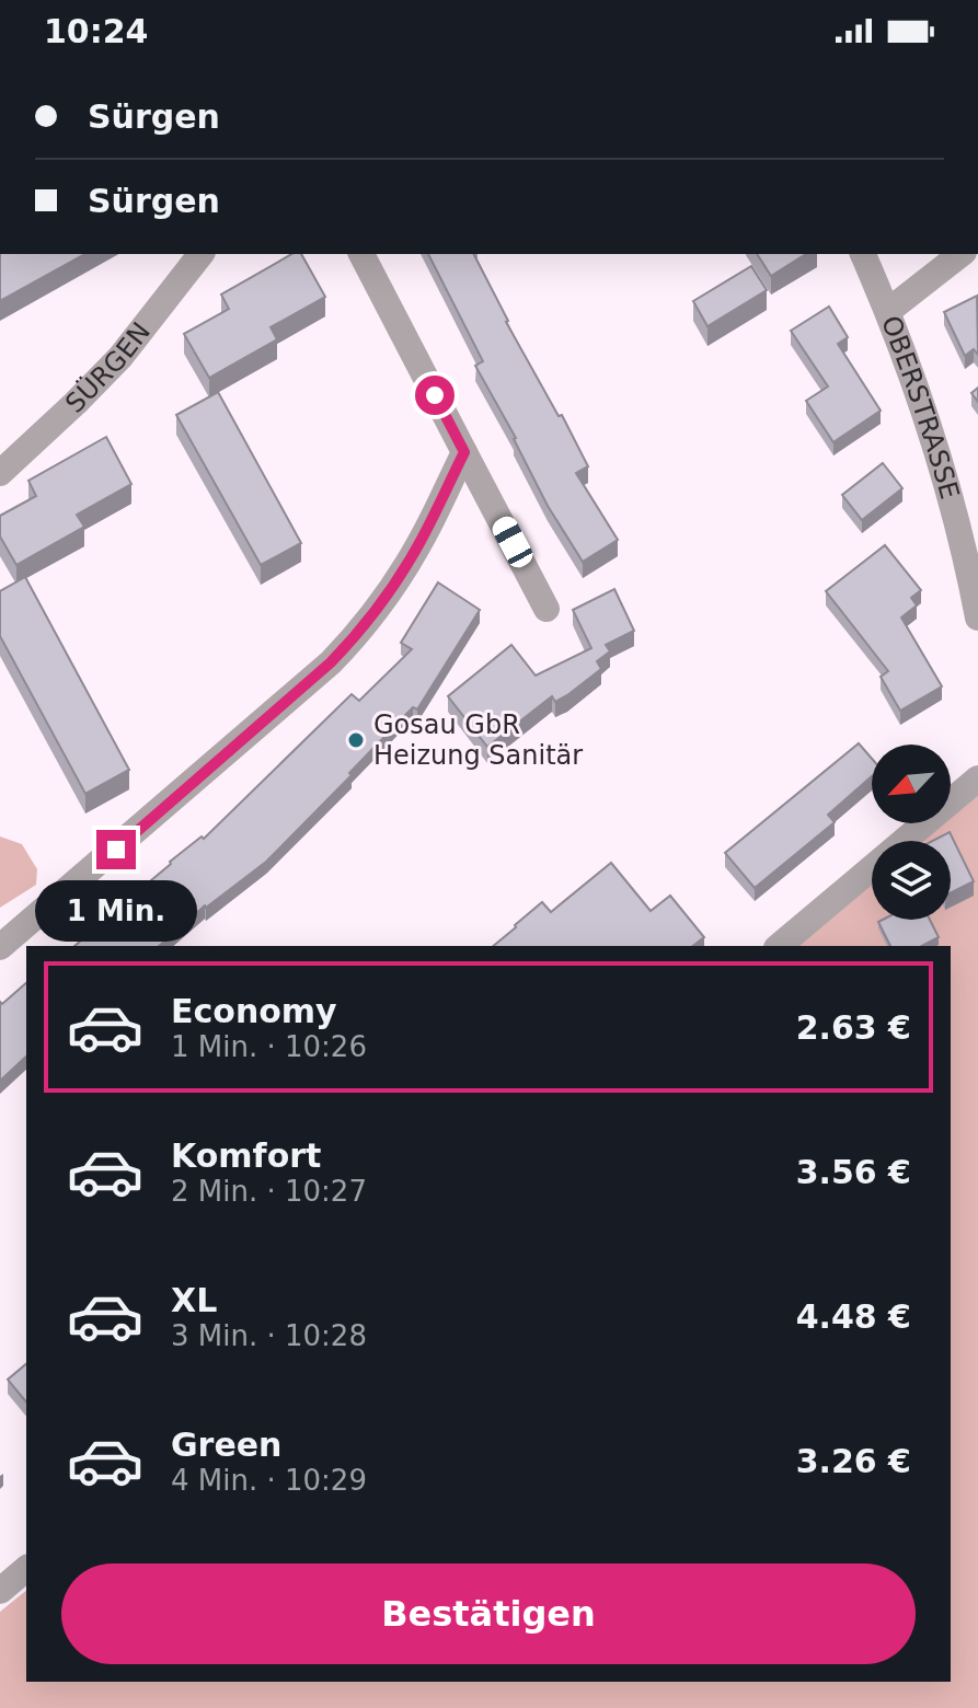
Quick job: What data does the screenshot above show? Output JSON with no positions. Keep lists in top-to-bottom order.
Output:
{
  "streets": {
    "street": ["SÜRGEN", "OBERSTRASSE"]
  },
  "places": ["Gosau GbR Heizung Sanitär"],
  "north": "bottom left",
  "page": {
    "status": "10:24",
    "banner": ["Sürgen", "Sürgen"],
    "bubble": "1 Min.",
    "list": [
      {
        "name": "Economy",
        "note": "1 Min. · 10:26",
        "value": "2.63 €"
      },
      {
        "name": "Komfort",
        "note": "2 Min. · 10:27",
        "value": "3.56 €"
      },
      {
        "name": "XL",
        "note": "3 Min. · 10:28",
        "value": "4.48 €"
      },
      {
        "name": "Green",
        "note": "4 Min. · 10:29",
        "value": "3.26 €"
      }
    ],
    "buttons": "Bestätigen"
  }
}
